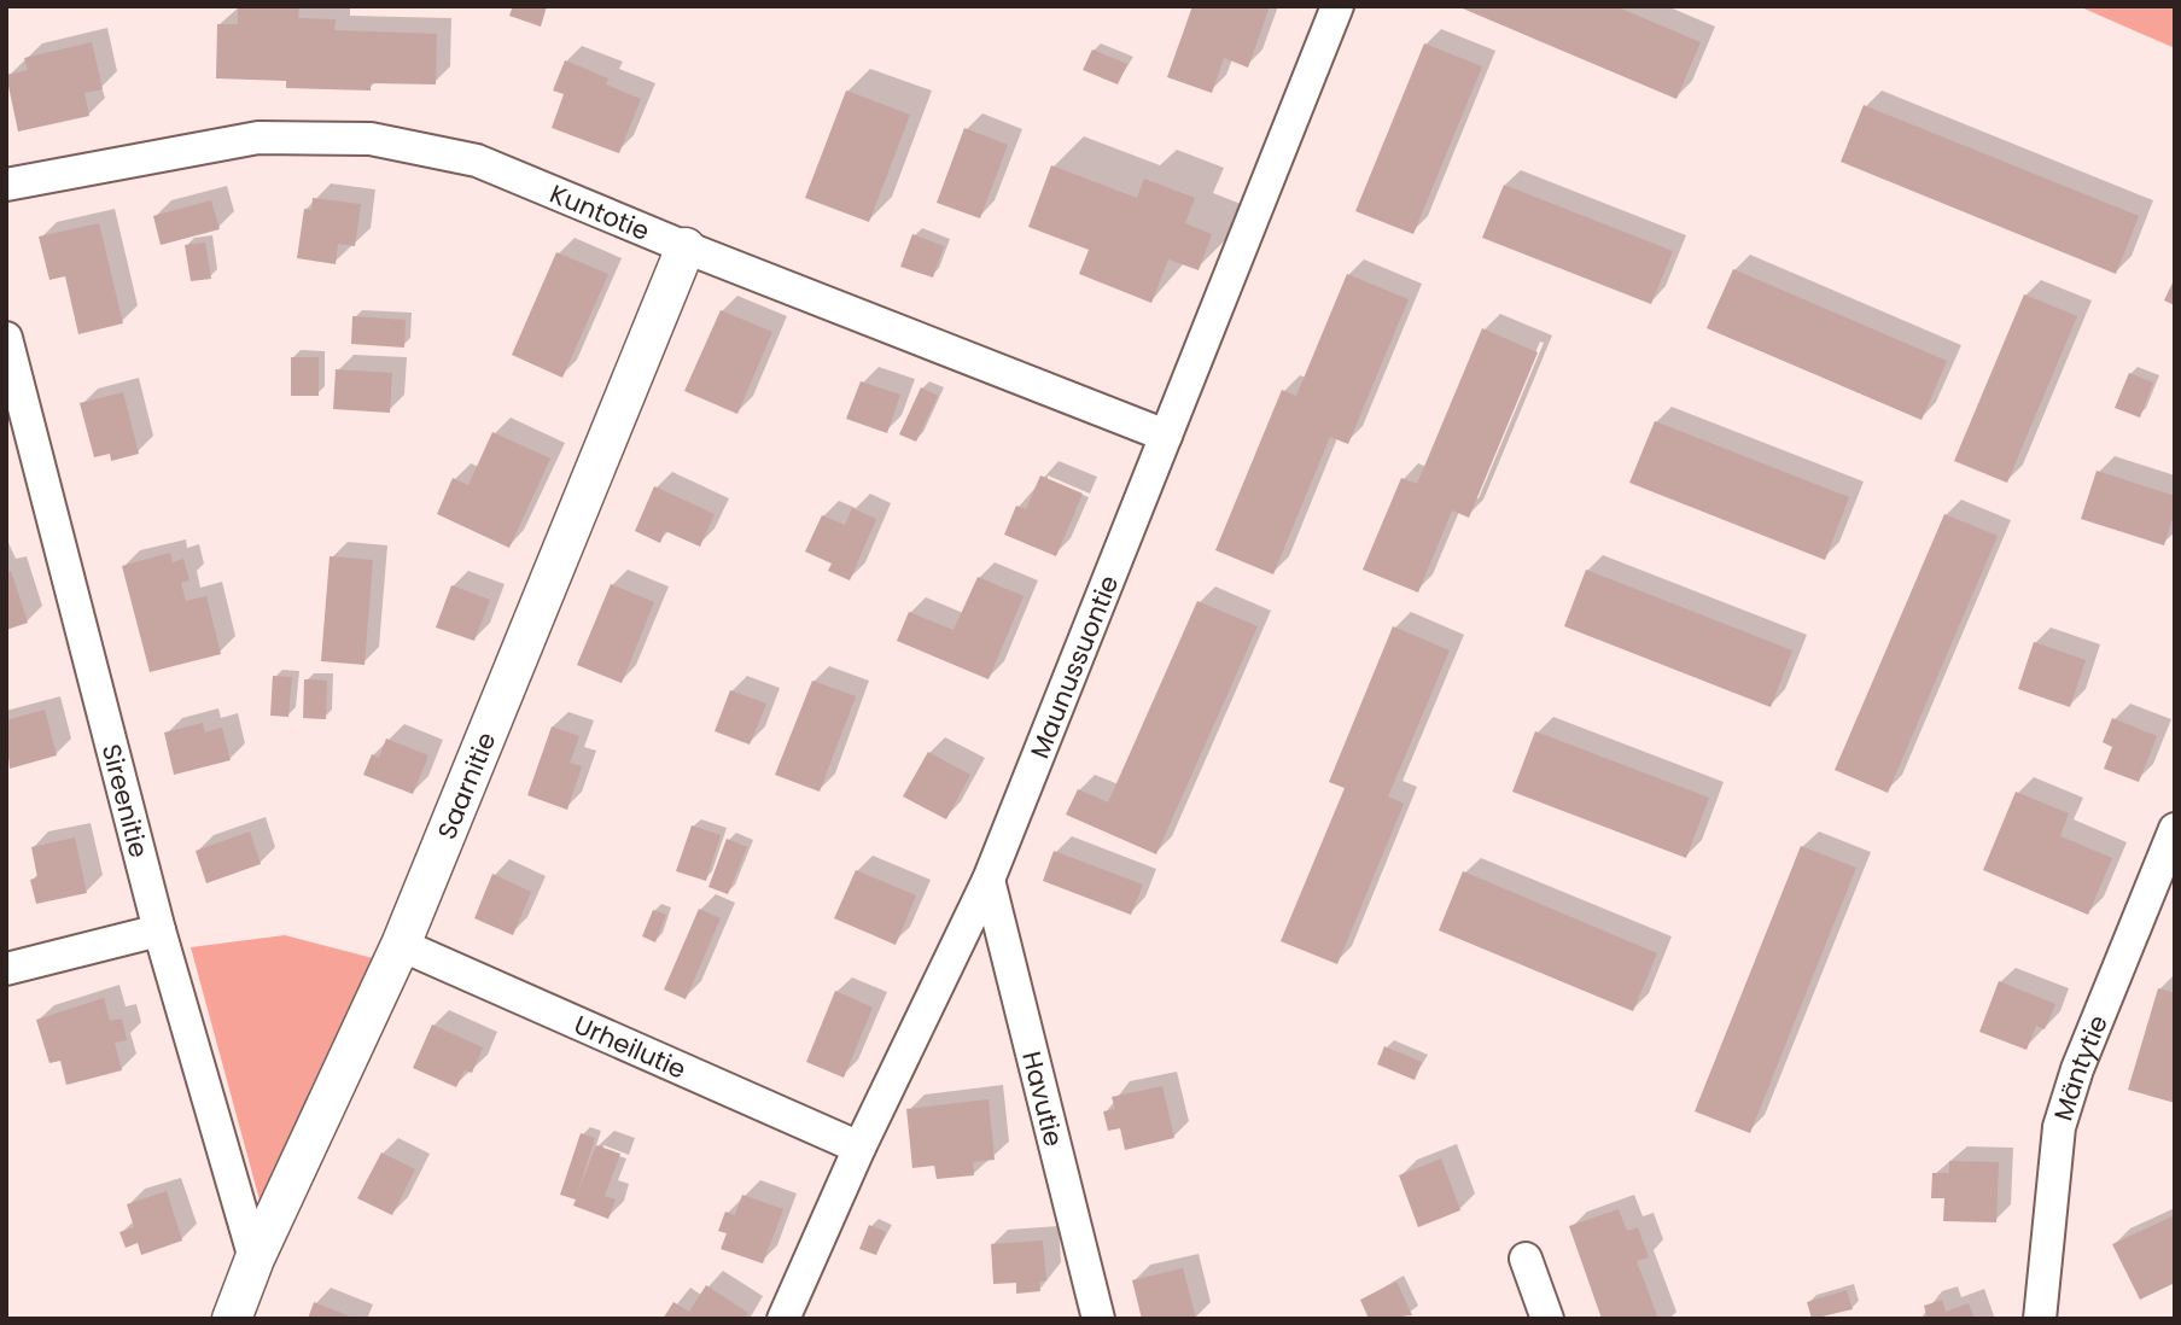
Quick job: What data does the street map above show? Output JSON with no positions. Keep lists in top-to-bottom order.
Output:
{
  "streets": {
    "street": [
      "Kuntotie",
      "Maunussuontie",
      "Saarnitie",
      "Sireenitie",
      "Urheilutie",
      "Mäntytie",
      "Havutie"
    ]
  },
  "crossings": [
    ["Kuntotie", "Maunussuontie"],
    ["Kuntotie", "Saarnitie"],
    ["Maunussuontie", "Urheilutie"],
    ["Maunussuontie", "Havutie"],
    ["Saarnitie", "Sireenitie"],
    ["Saarnitie", "Urheilutie"]
  ]
}
